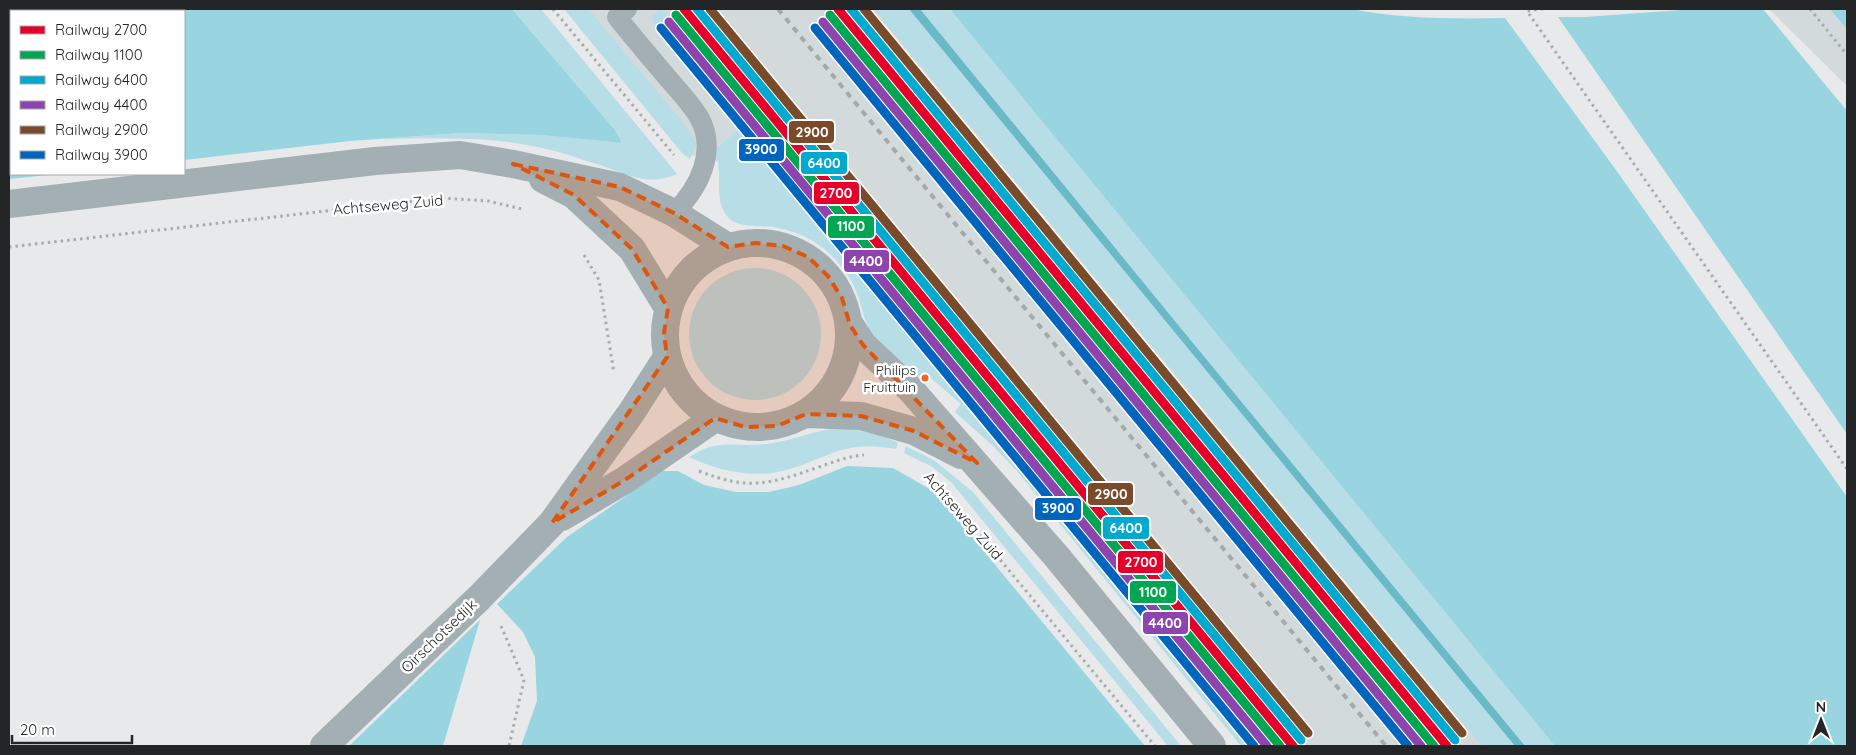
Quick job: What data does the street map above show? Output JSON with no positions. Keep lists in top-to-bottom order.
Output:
{
  "streets": {
    "street": ["Oirschotsedijk"],
    "path": ["Achtseweg Zuid"]
  },
  "places": ["Philips Fruittuin"],
  "lines": [
    "rail line 2700",
    "rail line 6400",
    "rail line 2900",
    "rail line 1100",
    "rail line 4400",
    "rail line 3900"
  ],
  "legend": [
    "Railway 2700",
    "Railway 1100",
    "Railway 6400",
    "Railway 4400",
    "Railway 2900",
    "Railway 3900"
  ],
  "scale_bar": "20 m",
  "north": "top"
}
